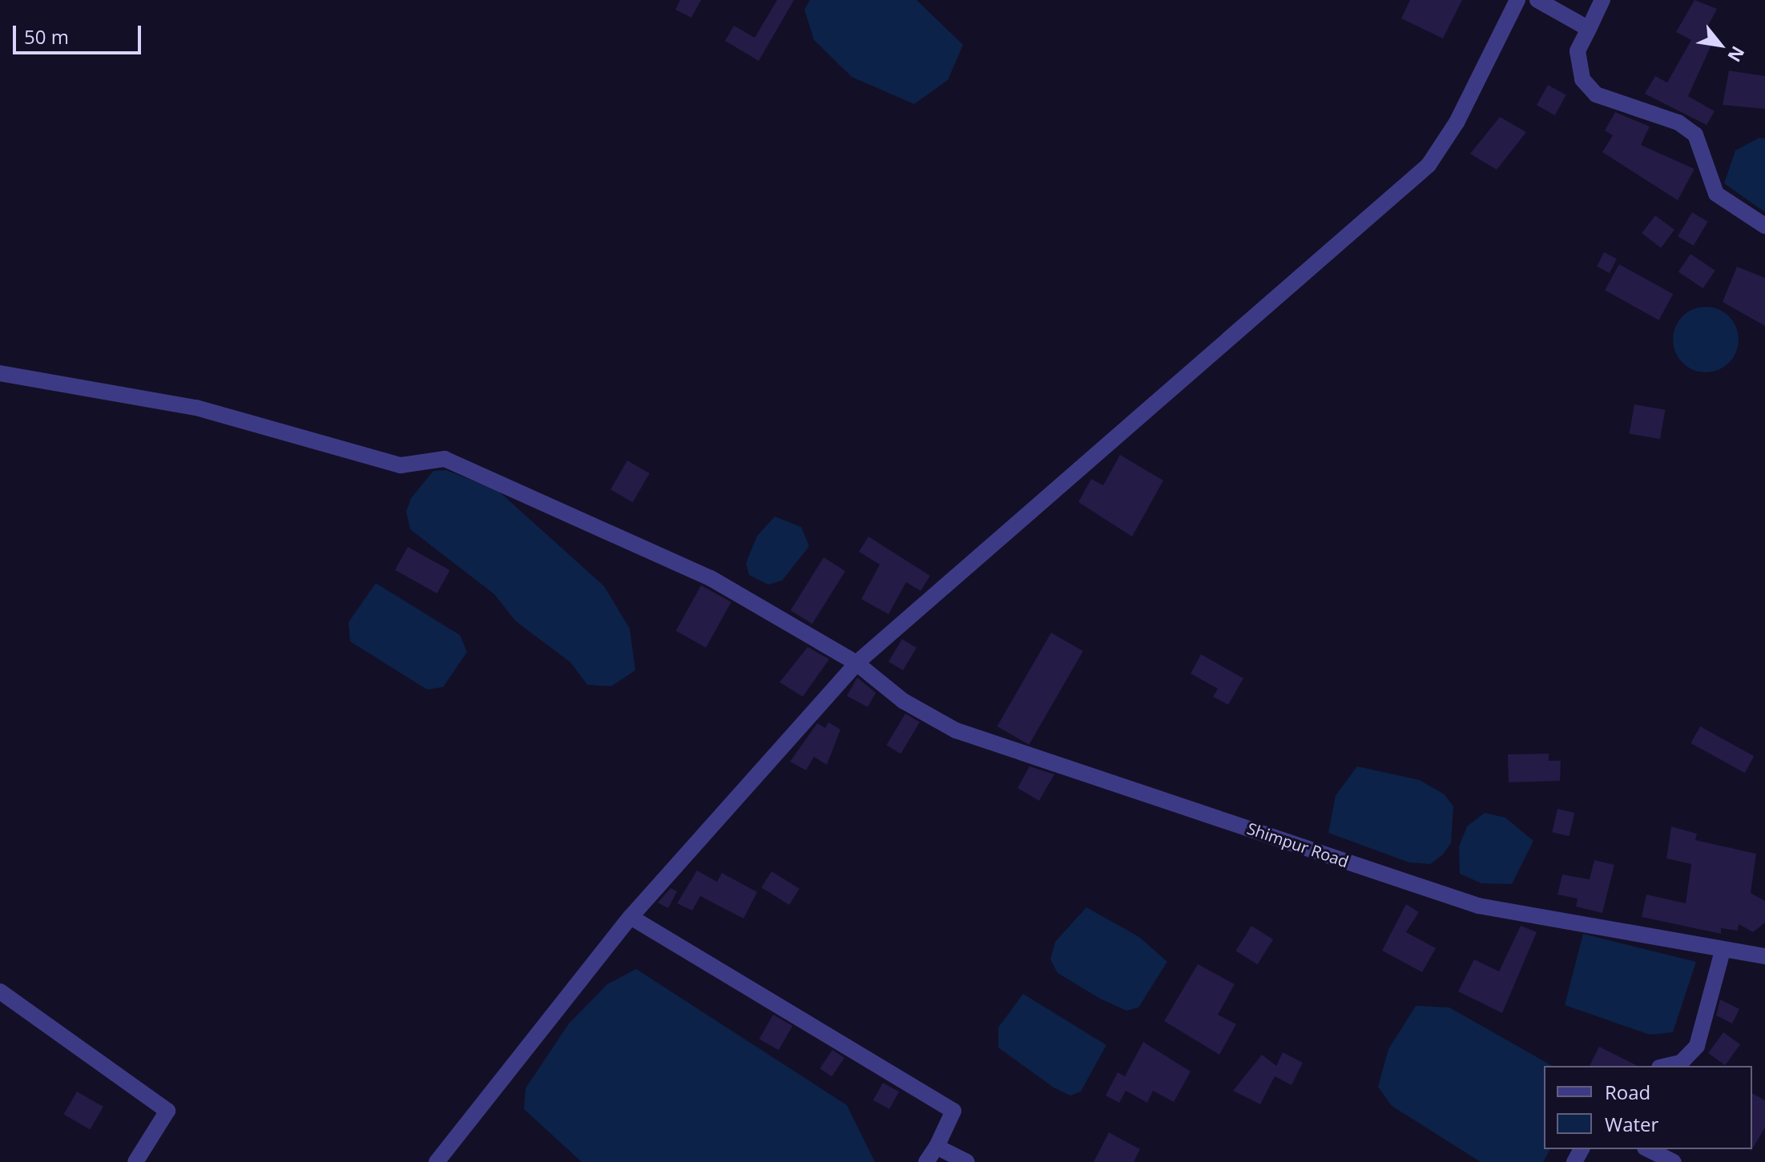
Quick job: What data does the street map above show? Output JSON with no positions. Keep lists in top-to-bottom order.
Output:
{
  "streets": {
    "street": ["Shimpur Road"]
  },
  "legend": ["Road", "Water"],
  "scale_bar": "50 m",
  "north": "bottom right"
}
